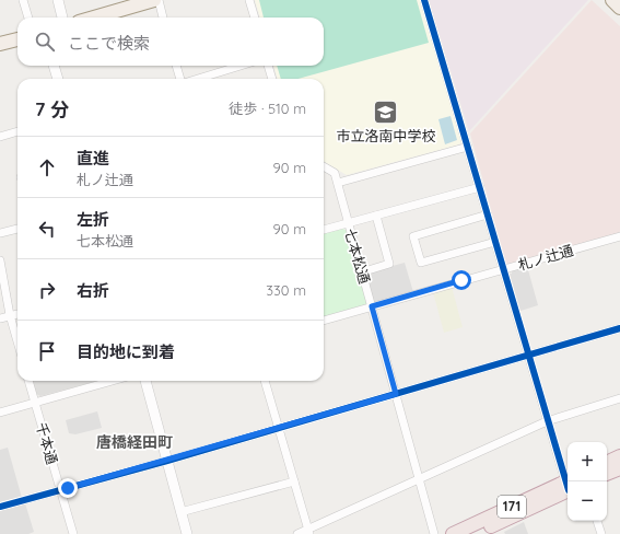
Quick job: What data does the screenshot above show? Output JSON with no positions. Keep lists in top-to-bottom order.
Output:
{
  "streets": {
    "highway": ["171"],
    "street": ["七本松通", "札ノ辻通", "千本通"]
  },
  "crossings": [
    ["七本松通", "札ノ辻通"]
  ],
  "districts": ["唐橋経田町"],
  "places": {
    "school or university": ["市立洛南中学校"]
  },
  "page": {
    "search": "ここで検索",
    "heading": ["7 分", "徒歩 · 510 m"],
    "list": [
      ["直進", "札ノ辻通", "90 m"],
      ["左折", "七本松通", "90 m"],
      ["右折", "330 m"],
      "目的地に到着"
    ],
    "map_buttons": ["+", "−"]
  }
}
